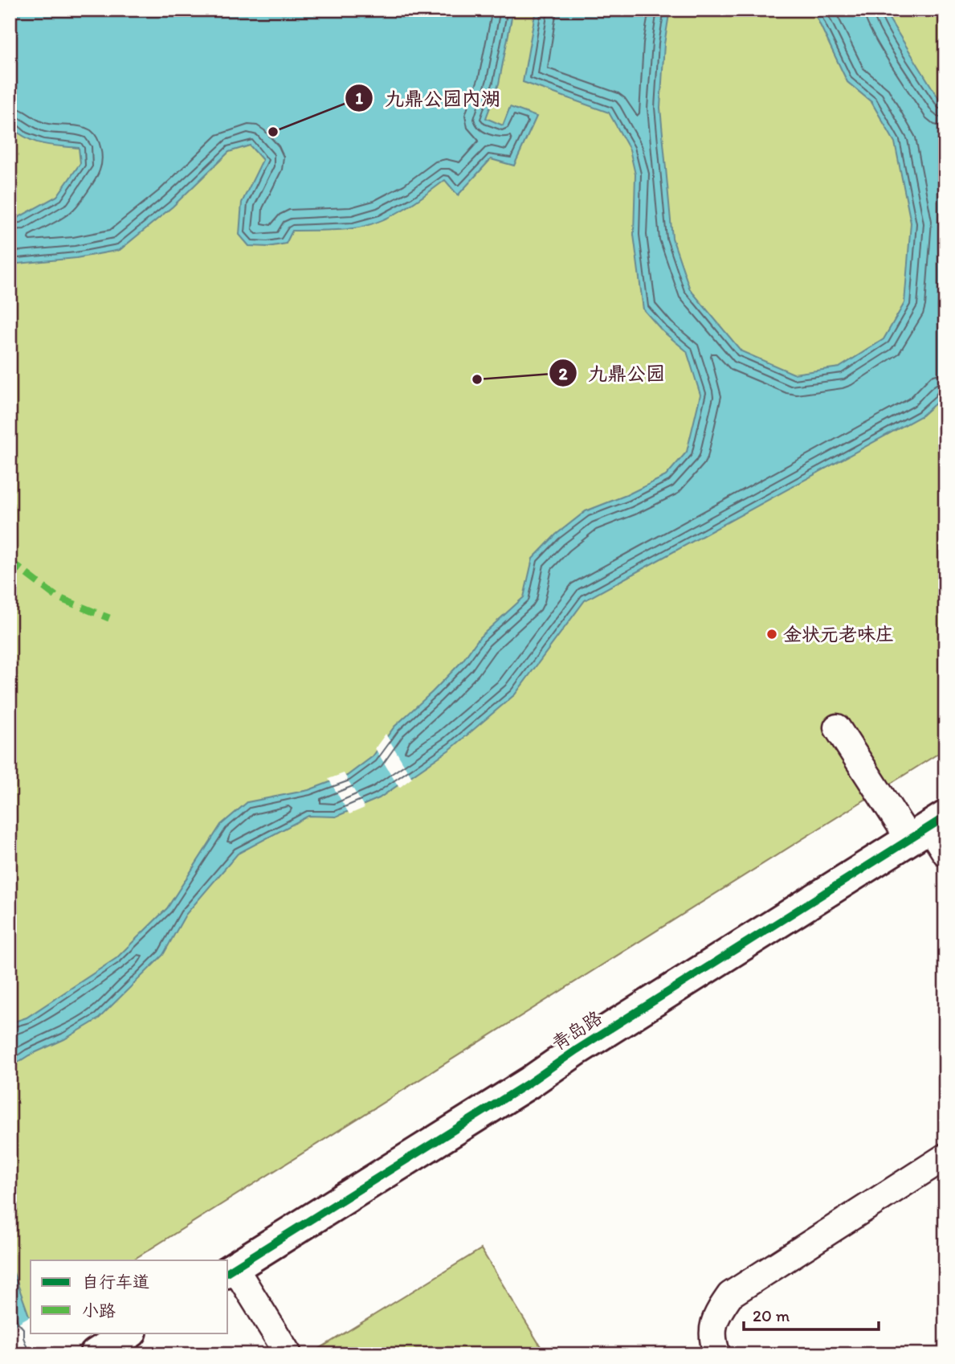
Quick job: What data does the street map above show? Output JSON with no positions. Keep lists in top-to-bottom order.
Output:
{
  "streets": {
    "street": ["青岛路"]
  },
  "places": ["九鼎公园内湖", "九鼎公园", "金状元老味庄"],
  "legend": ["自行车道", "小路"],
  "scale_bar": "20 m"
}
